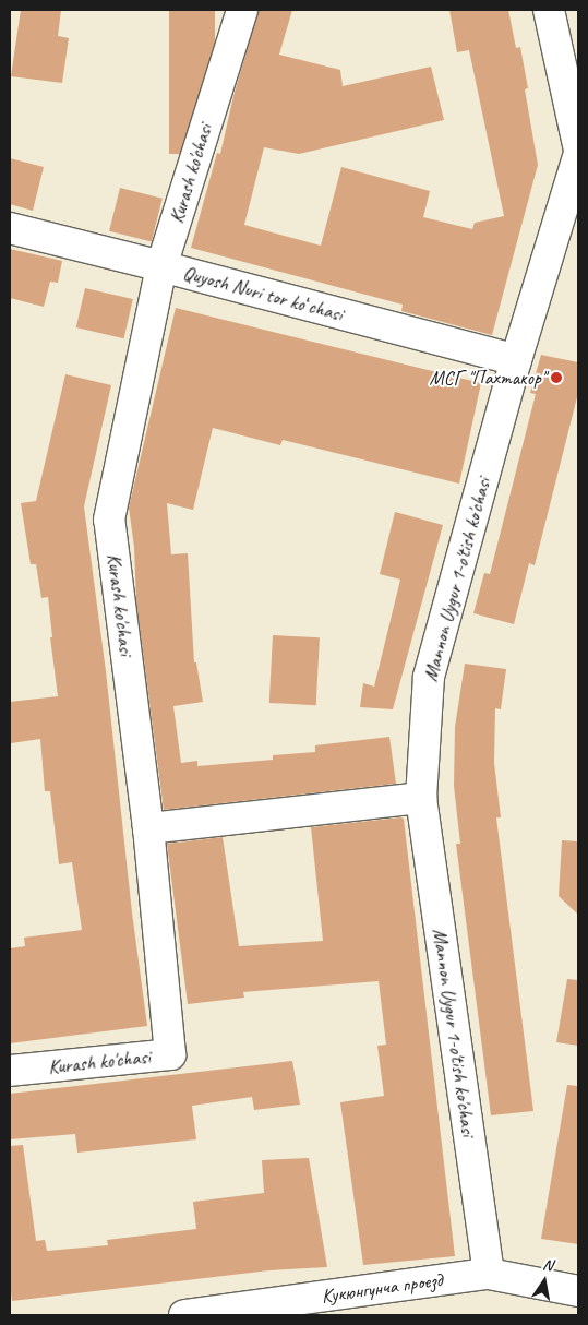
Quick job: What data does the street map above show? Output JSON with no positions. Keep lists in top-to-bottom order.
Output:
{
  "streets": {
    "street": [
      "Kurash ko'chasi",
      "Quyosh Nuri tor koʻchasi",
      "Mannon Uygur 1-o'tish ko'chasi",
      "Кукюнгунча проезд"
    ]
  },
  "crossings": [
    ["Kurash ko'chasi", "Quyosh Nuri tor koʻchasi"],
    ["Quyosh Nuri tor koʻchasi", "Mannon Uygur 1-o'tish ko'chasi"],
    ["Mannon Uygur 1-o'tish ko'chasi", "Кукюнгунча проезд"]
  ],
  "places": ["МСГ \"Пахтакор\""],
  "north": "top"
}
